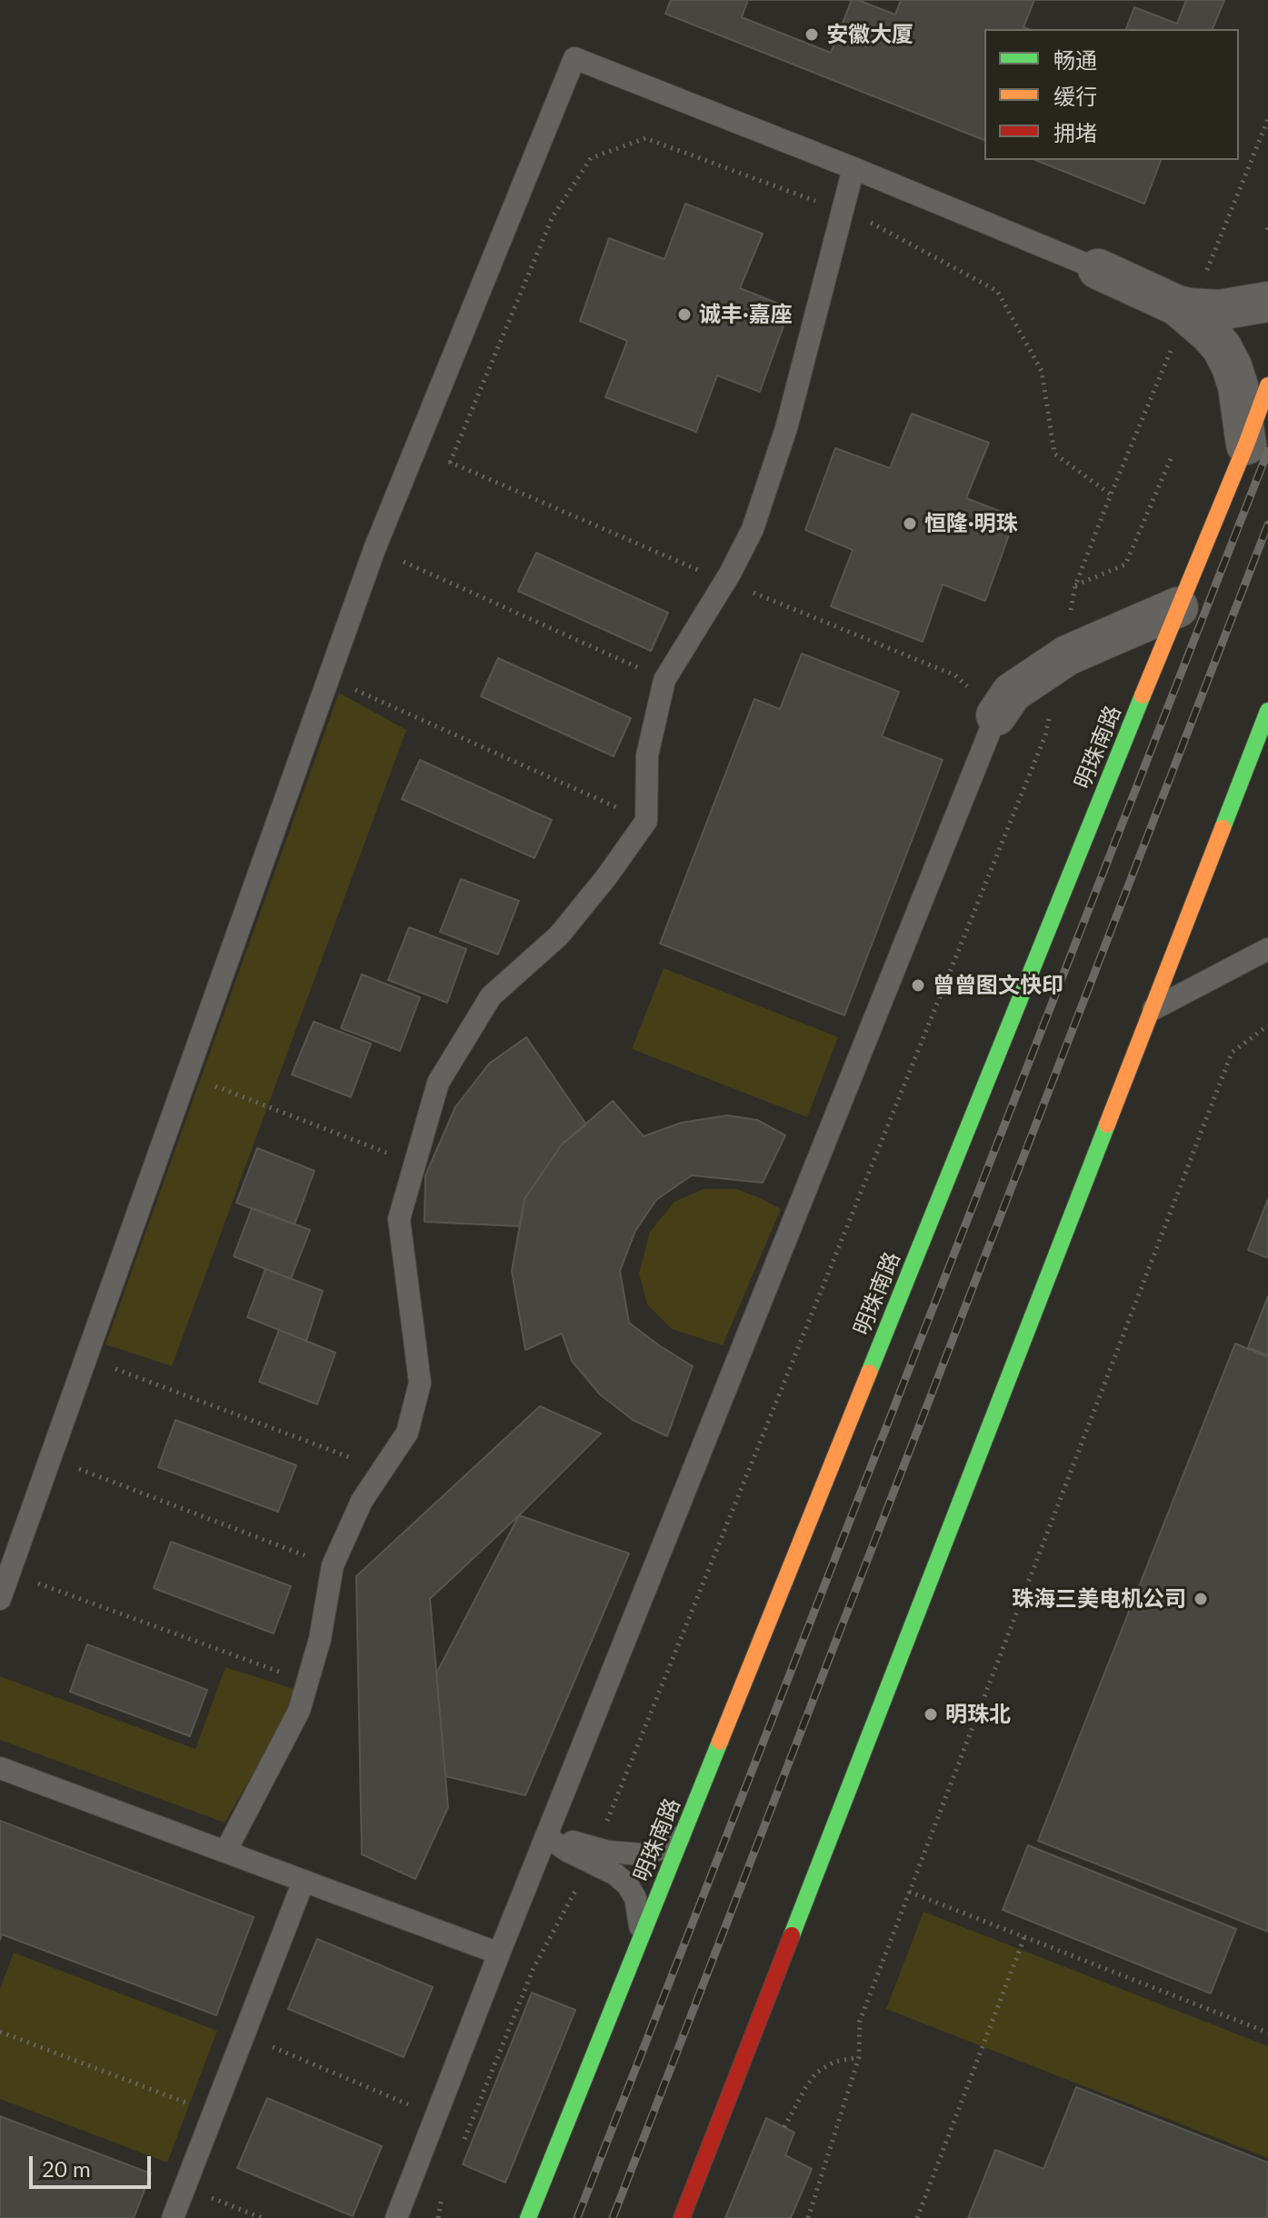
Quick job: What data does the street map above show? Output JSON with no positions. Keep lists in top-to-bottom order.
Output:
{
  "streets": {
    "highway": ["明珠南路"]
  },
  "places": [
    "安徽大厦",
    "诚丰·嘉座",
    "恒隆·明珠",
    "曾曾图文快印",
    "珠海三美电机公司",
    "明珠北"
  ],
  "legend": ["畅通", "缓行", "拥堵"],
  "scale_bar": "20 m"
}
